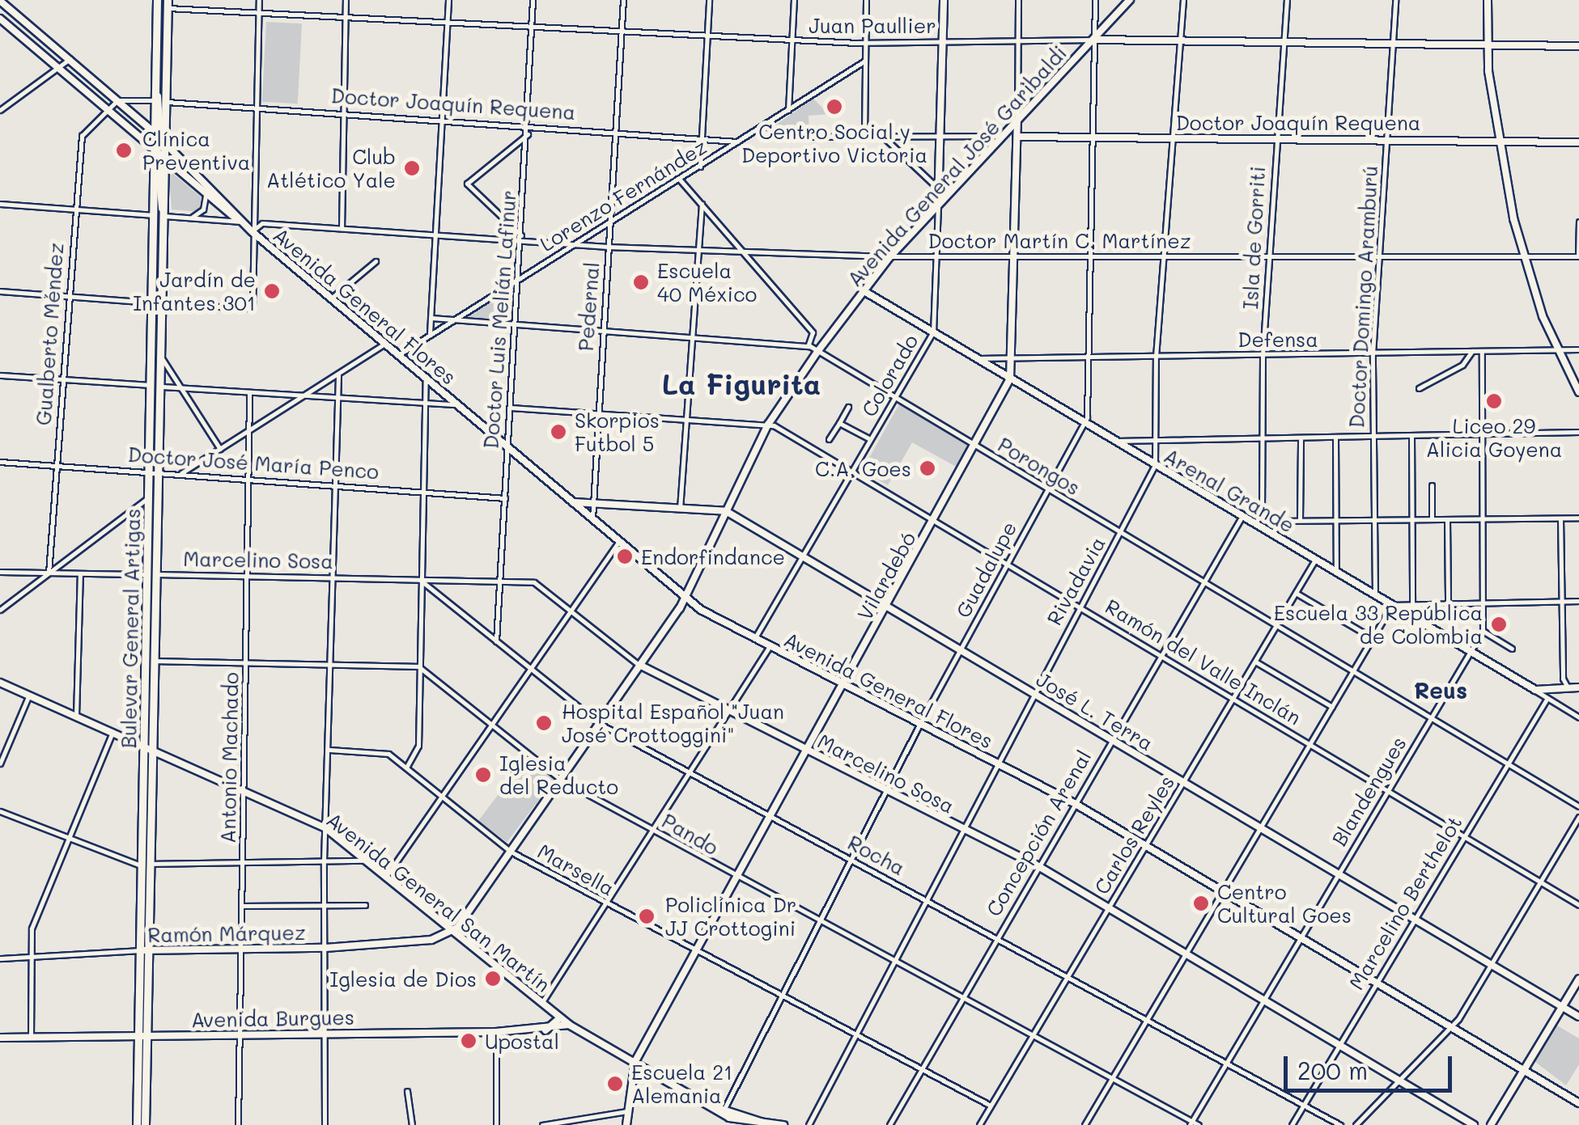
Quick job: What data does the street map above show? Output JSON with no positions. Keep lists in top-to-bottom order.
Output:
{
  "streets": {
    "main road": ["Bulevar General Artigas"],
    "street": [
      "Juan Paullier",
      "Doctor Joaquín Requena",
      "Avenida General José Garibaldi",
      "Lorenzo Fernández",
      "Isla de Gorriti",
      "Doctor Martín C. Martínez",
      "Doctor Domingo Aramburú",
      "Avenida General Flores",
      "Pedernal",
      "Doctor Luis Melián Lafinur",
      "Gualberto Méndez",
      "Defensa",
      "Colorado",
      "Doctor José María Penco",
      "Porongos",
      "Arenal Grande",
      "Marcelino Sosa",
      "Guadalupe",
      "Vilardebó",
      "Rivadavia",
      "Ramón del Valle Inclán",
      "José L. Terra",
      "Antonio Machado",
      "Blandengues",
      "Concepción Arenal",
      "Pando",
      "Carlos Reyles",
      "Rocha",
      "Marsella",
      "Avenida General San Martín",
      "Marcelino Berthelot",
      "Ramón Márquez",
      "Avenida Burgues"
    ]
  },
  "crossings": [
    ["Juan Paullier", "Avenida General José Garibaldi"],
    ["Juan Paullier", "Isla de Gorriti"],
    ["Juan Paullier", "Doctor Domingo Aramburú"],
    ["Juan Paullier", "Pedernal"],
    ["Juan Paullier", "Doctor Luis Melián Lafinur"],
    ["Juan Paullier", "Colorado"],
    ["Juan Paullier", "Guadalupe"],
    ["Juan Paullier", "Vilardebó"],
    ["Juan Paullier", "Rivadavia"],
    ["Juan Paullier", "Bulevar General Artigas"],
    ["Doctor Joaquín Requena", "Lorenzo Fernández"],
    ["Doctor Joaquín Requena", "Isla de Gorriti"],
    ["Doctor Joaquín Requena", "Doctor Domingo Aramburú"],
    ["Doctor Joaquín Requena", "Pedernal"],
    ["Doctor Joaquín Requena", "Doctor Luis Melián Lafinur"],
    ["Doctor Joaquín Requena", "Guadalupe"],
    ["Doctor Joaquín Requena", "Vilardebó"],
    ["Doctor Joaquín Requena", "Rivadavia"],
    ["Doctor Joaquín Requena", "Bulevar General Artigas"],
    ["Avenida General José Garibaldi", "Doctor Martín C. Martínez"],
    ["Avenida General José Garibaldi", "Avenida General Flores"],
    ["Avenida General José Garibaldi", "Colorado"],
    ["Avenida General José Garibaldi", "Porongos"],
    ["Avenida General José Garibaldi", "Arenal Grande"],
    ["Avenida General José Garibaldi", "Marcelino Sosa"],
    ["Avenida General José Garibaldi", "Guadalupe"],
    ["Avenida General José Garibaldi", "Vilardebó"],
    ["Avenida General José Garibaldi", "Ramón del Valle Inclán"],
    ["Avenida General José Garibaldi", "José L. Terra"],
    ["Avenida General José Garibaldi", "Pando"],
    ["Avenida General José Garibaldi", "Rocha"],
    ["Avenida General José Garibaldi", "Marsella"],
    ["Avenida General José Garibaldi", "Avenida General San Martín"],
    ["Avenida General José Garibaldi", "Ramón Márquez"],
    ["Lorenzo Fernández", "Doctor Martín C. Martínez"],
    ["Lorenzo Fernández", "Avenida General Flores"],
    ["Lorenzo Fernández", "Pedernal"],
    ["Lorenzo Fernández", "Doctor Luis Melián Lafinur"],
    ["Lorenzo Fernández", "Porongos"],
    ["Isla de Gorriti", "Doctor Martín C. Martínez"],
    ["Isla de Gorriti", "Defensa"],
    ["Isla de Gorriti", "Arenal Grande"],
    ["Doctor Martín C. Martínez", "Doctor Domingo Aramburú"],
    ["Doctor Martín C. Martínez", "Avenida General Flores"],
    ["Doctor Martín C. Martínez", "Pedernal"],
    ["Doctor Martín C. Martínez", "Doctor Luis Melián Lafinur"],
    ["Doctor Martín C. Martínez", "Colorado"],
    ["Doctor Martín C. Martínez", "Guadalupe"],
    ["Doctor Martín C. Martínez", "Vilardebó"],
    ["Doctor Martín C. Martínez", "Rivadavia"],
    ["Doctor Domingo Aramburú", "Defensa"],
    ["Doctor Domingo Aramburú", "Arenal Grande"],
    ["Avenida General Flores", "Pedernal"],
    ["Avenida General Flores", "Doctor Luis Melián Lafinur"],
    ["Avenida General Flores", "Gualberto Méndez"],
    ["Avenida General Flores", "Colorado"],
    ["Avenida General Flores", "Guadalupe"],
    ["Avenida General Flores", "Vilardebó"],
    ["Avenida General Flores", "Rivadavia"],
    ["Avenida General Flores", "Bulevar General Artigas"],
    ["Avenida General Flores", "José L. Terra"],
    ["Avenida General Flores", "Blandengues"],
    ["Avenida General Flores", "Concepción Arenal"],
    ["Avenida General Flores", "Carlos Reyles"],
    ["Avenida General Flores", "Marcelino Berthelot"],
    ["Pedernal", "Porongos"],
    ["Pedernal", "José L. Terra"],
    ["Doctor Luis Melián Lafinur", "Doctor José María Penco"],
    ["Doctor Luis Melián Lafinur", "Porongos"],
    ["Doctor Luis Melián Lafinur", "Marcelino Sosa"],
    ["Doctor Luis Melián Lafinur", "Rocha"],
    ["Gualberto Méndez", "Doctor José María Penco"],
    ["Gualberto Méndez", "Marcelino Sosa"],
    ["Defensa", "Arenal Grande"],
    ["Defensa", "Guadalupe"],
    ["Defensa", "Vilardebó"],
    ["Defensa", "Rivadavia"],
    ["Defensa", "Blandengues"],
    ["Colorado", "Porongos"],
    ["Colorado", "Arenal Grande"],
    ["Colorado", "Ramón del Valle Inclán"],
    ["Colorado", "José L. Terra"],
    ["Doctor José María Penco", "Bulevar General Artigas"],
    ["Doctor José María Penco", "Antonio Machado"],
    ["Porongos", "Guadalupe"],
    ["Porongos", "Vilardebó"],
    ["Porongos", "Rivadavia"],
    ["Porongos", "Blandengues"],
    ["Porongos", "Concepción Arenal"],
    ["Porongos", "Carlos Reyles"],
    ["Porongos", "Marcelino Berthelot"],
    ["Arenal Grande", "Guadalupe"],
    ["Arenal Grande", "Vilardebó"],
    ["Arenal Grande", "Rivadavia"],
    ["Arenal Grande", "Blandengues"],
    ["Arenal Grande", "Concepción Arenal"],
    ["Arenal Grande", "Carlos Reyles"],
    ["Arenal Grande", "Marcelino Berthelot"],
    ["Marcelino Sosa", "Guadalupe"],
    ["Marcelino Sosa", "Vilardebó"],
    ["Marcelino Sosa", "Rivadavia"],
    ["Marcelino Sosa", "Bulevar General Artigas"],
    ["Marcelino Sosa", "Antonio Machado"],
    ["Marcelino Sosa", "Blandengues"],
    ["Marcelino Sosa", "Concepción Arenal"],
    ["Marcelino Sosa", "Carlos Reyles"],
    ["Marcelino Sosa", "Rocha"],
    ["Marcelino Sosa", "Marcelino Berthelot"],
    ["Guadalupe", "Ramón del Valle Inclán"],
    ["Guadalupe", "José L. Terra"],
    ["Guadalupe", "Pando"],
    ["Guadalupe", "Rocha"],
    ["Guadalupe", "Marsella"],
    ["Guadalupe", "Avenida General San Martín"],
    ["Vilardebó", "Ramón del Valle Inclán"],
    ["Vilardebó", "José L. Terra"],
    ["Vilardebó", "Pando"],
    ["Vilardebó", "Rocha"],
    ["Vilardebó", "Marsella"],
    ["Vilardebó", "Avenida General San Martín"],
    ["Rivadavia", "Ramón del Valle Inclán"],
    ["Rivadavia", "José L. Terra"],
    ["Rivadavia", "Pando"],
    ["Rivadavia", "Rocha"],
    ["Rivadavia", "Marsella"],
    ["Bulevar General Artigas", "Avenida General San Martín"],
    ["Bulevar General Artigas", "Ramón Márquez"],
    ["Bulevar General Artigas", "Avenida Burgues"],
    ["Ramón del Valle Inclán", "Blandengues"],
    ["Ramón del Valle Inclán", "Concepción Arenal"],
    ["Ramón del Valle Inclán", "Carlos Reyles"],
    ["Ramón del Valle Inclán", "Marcelino Berthelot"],
    ["José L. Terra", "Blandengues"],
    ["José L. Terra", "Concepción Arenal"],
    ["José L. Terra", "Carlos Reyles"],
    ["José L. Terra", "Marcelino Berthelot"],
    ["Antonio Machado", "Avenida General San Martín"],
    ["Antonio Machado", "Ramón Márquez"],
    ["Antonio Machado", "Avenida Burgues"],
    ["Blandengues", "Pando"],
    ["Blandengues", "Rocha"],
    ["Concepción Arenal", "Pando"],
    ["Concepción Arenal", "Rocha"],
    ["Concepción Arenal", "Marsella"],
    ["Pando", "Carlos Reyles"],
    ["Carlos Reyles", "Rocha"],
    ["Carlos Reyles", "Marsella"],
    ["Rocha", "Marcelino Berthelot"],
    ["Avenida General San Martín", "Ramón Márquez"],
    ["Avenida General San Martín", "Avenida Burgues"]
  ],
  "districts": ["La Figurita", "Reus"],
  "places": [
    "Centro Social y Deportivo Victoria",
    "Clínica Preventiva",
    "Club Atlético Yale",
    "Escuela 40 México",
    "Jardín de Infantes 301",
    "Liceo 29 Alicia Goyena",
    "Skorpios Futbol 5",
    "C.A. Goes",
    "Endorfindance",
    "Escuela 33 República de Colombia",
    "Hospital Español \"Juan José Crottoggini\"",
    "Iglesia del Reducto",
    "Centro Cultural Goes",
    "Policlínica Dr JJ Crottogini",
    "Iglesia de Dios",
    "Upostal",
    "Escuela 21 Alemania"
  ],
  "scale_bar": "200 m"
}
